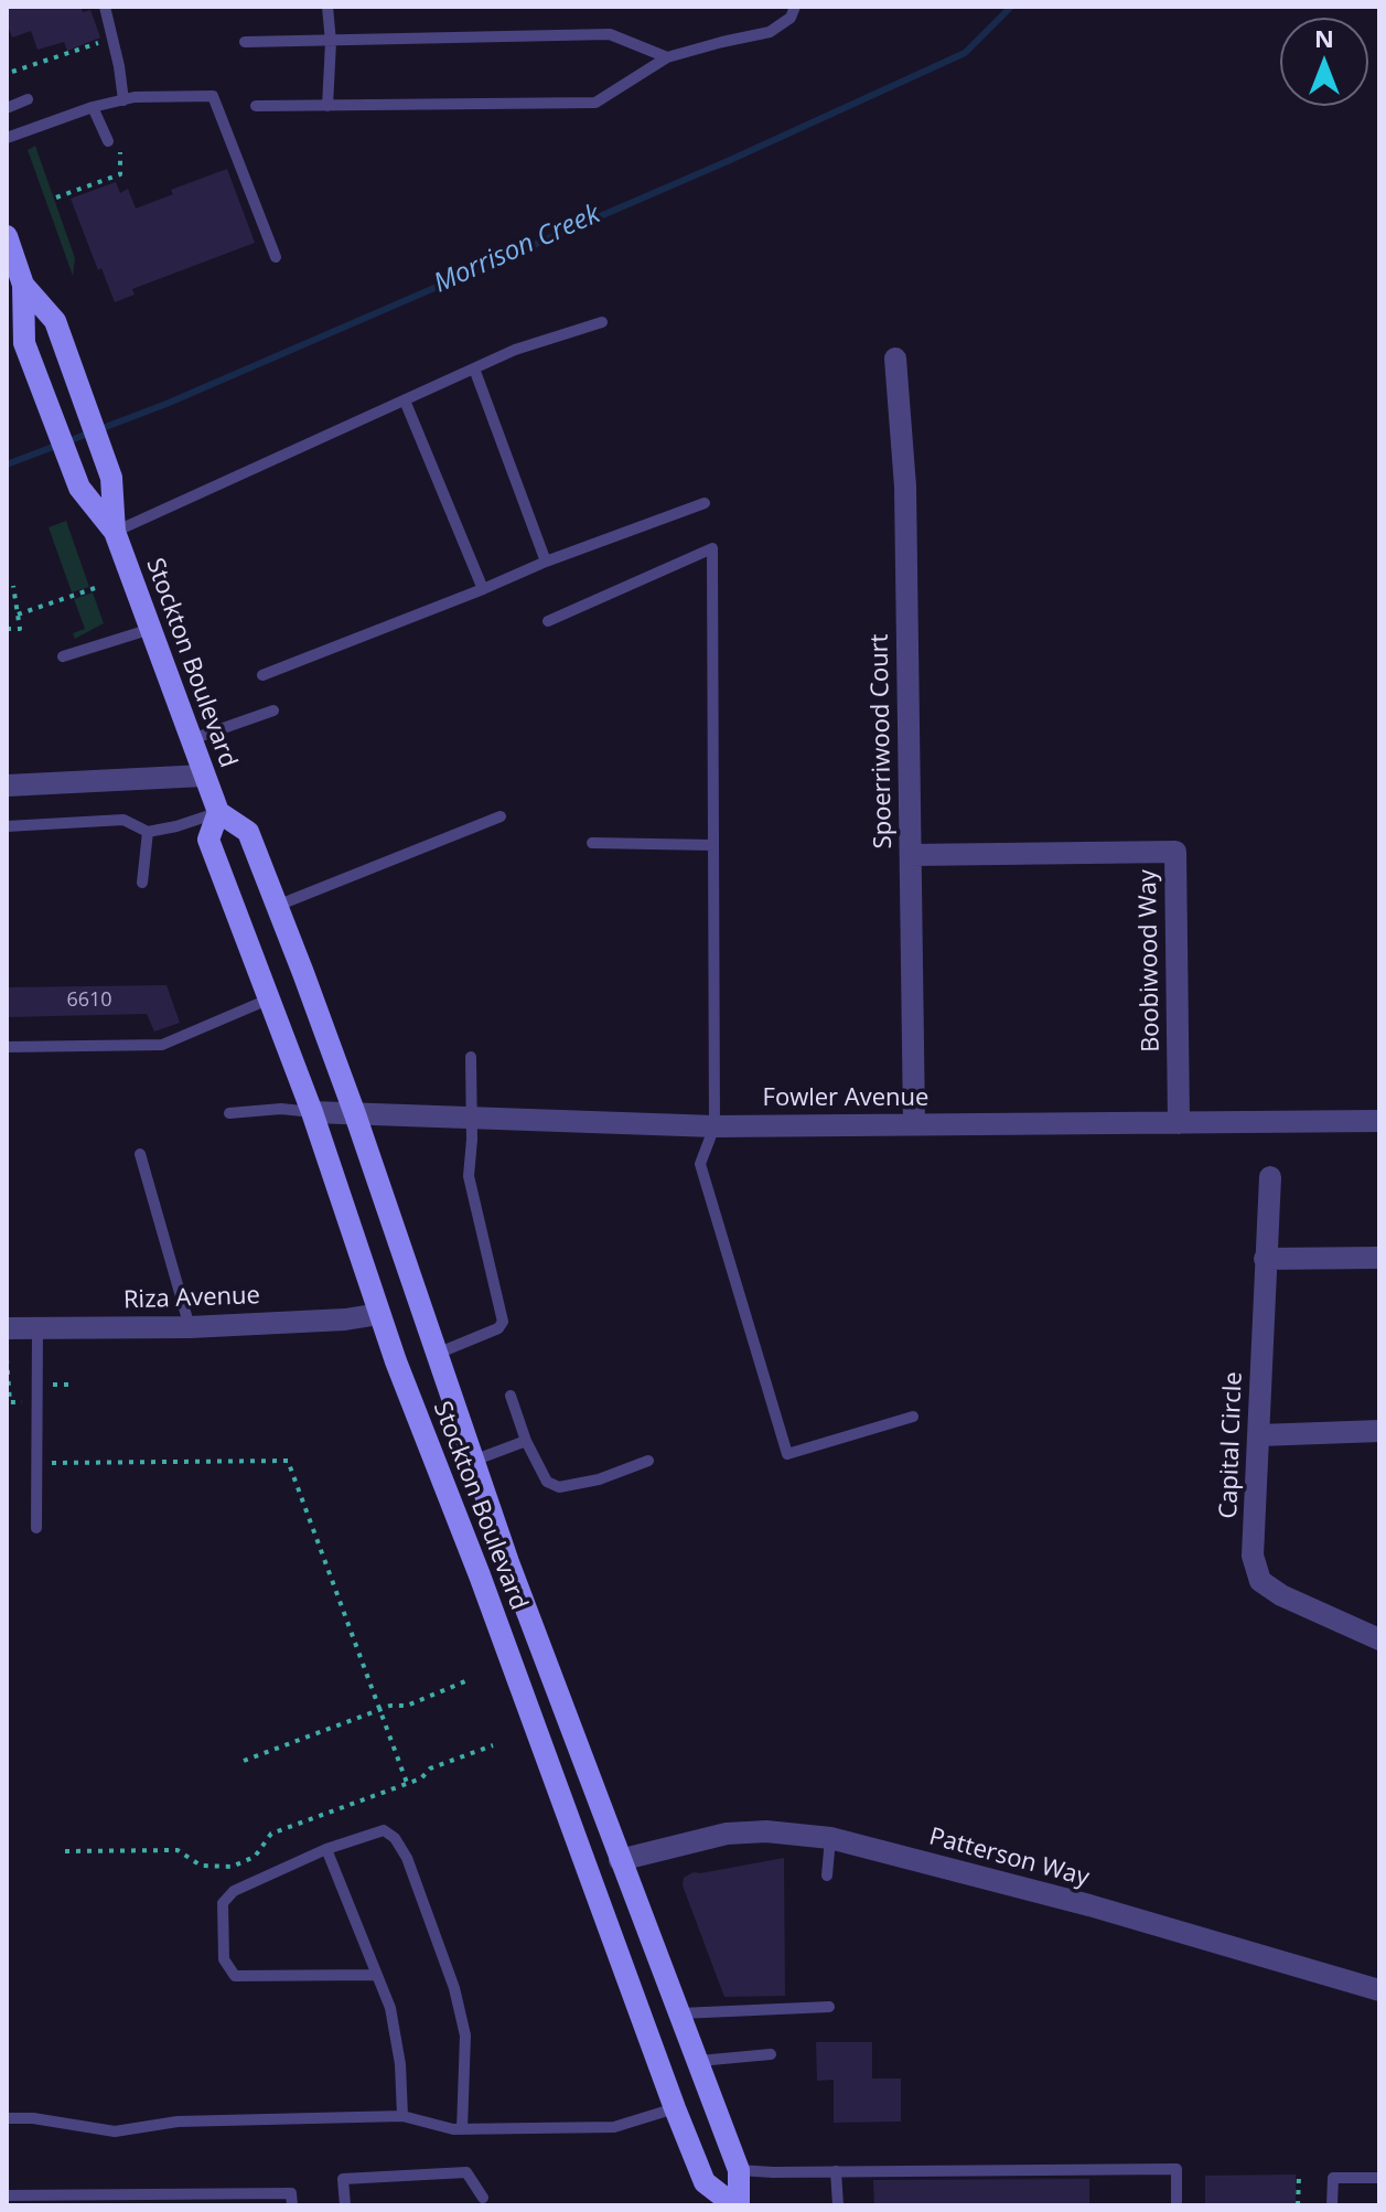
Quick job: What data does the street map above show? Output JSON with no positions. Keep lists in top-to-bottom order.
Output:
{
  "streets": {
    "main road": ["Stockton Boulevard"],
    "street": [
      "Spoerriwood Court",
      "Boobiwood Way",
      "Fowler Avenue",
      "Riza Avenue",
      "Capital Circle",
      "Patterson Way"
    ]
  },
  "crossings": [
    ["Stockton Boulevard", "Fowler Avenue"],
    ["Stockton Boulevard", "Riza Avenue"],
    ["Stockton Boulevard", "Patterson Way"],
    ["Spoerriwood Court", "Boobiwood Way"],
    ["Spoerriwood Court", "Fowler Avenue"],
    ["Boobiwood Way", "Fowler Avenue"]
  ],
  "water": ["Morrison Creek"],
  "house_numbers": ["6610"],
  "north": "top"
}
